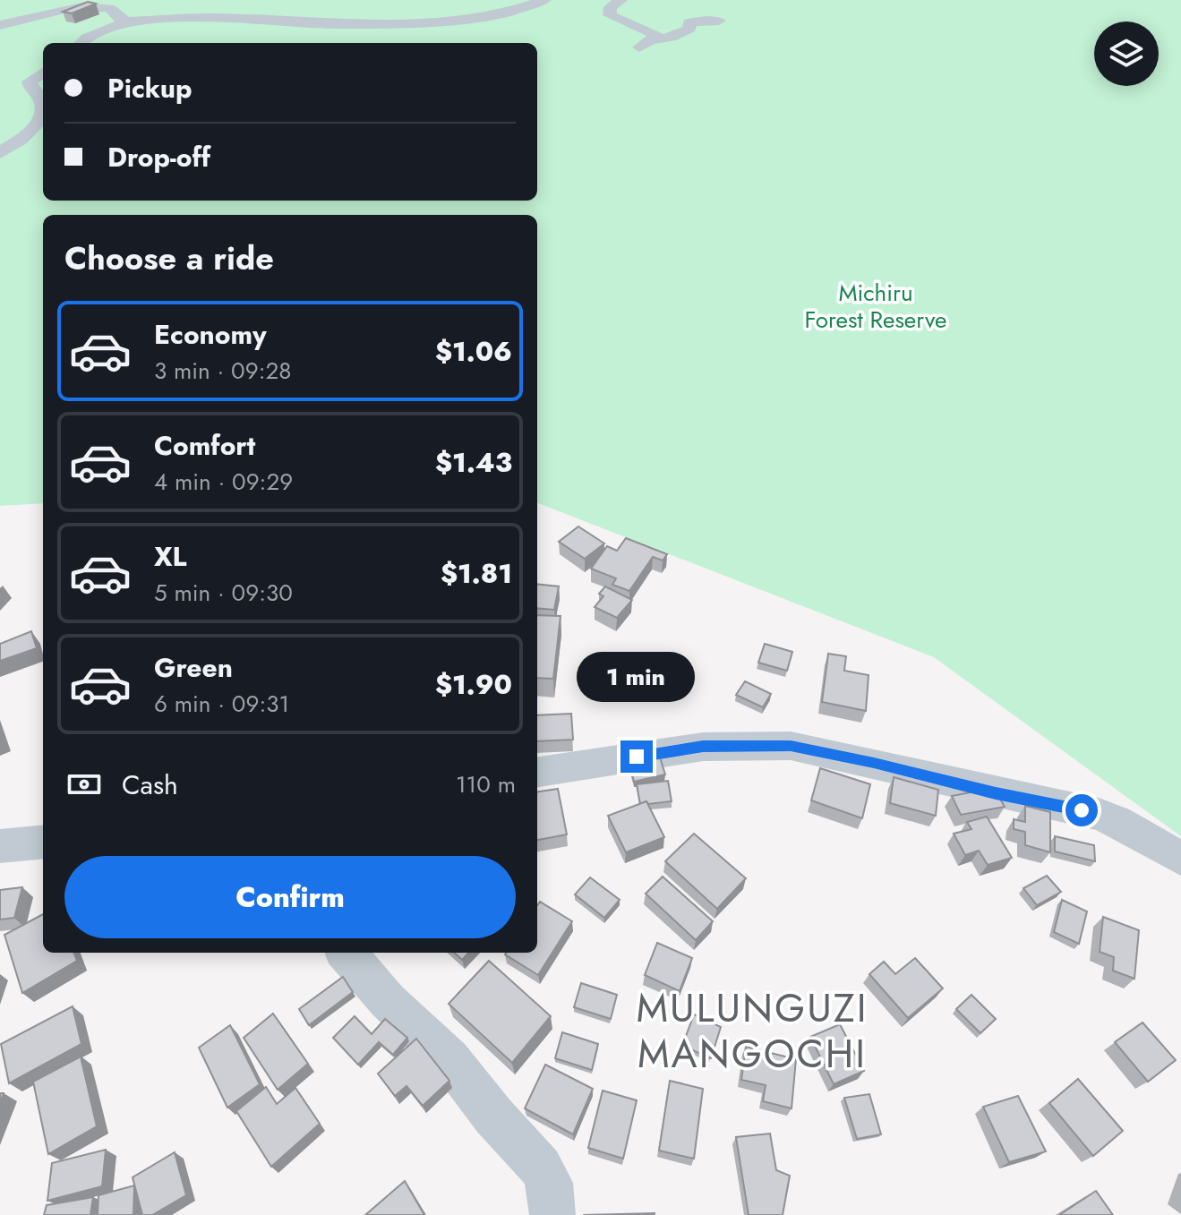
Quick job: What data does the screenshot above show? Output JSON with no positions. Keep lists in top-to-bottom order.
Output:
{
  "districts": ["MULUNGUZI MANGOCHI"],
  "parks": ["Michiru Forest Reserve"],
  "page": {
    "banner": ["Pickup", "Drop-off"],
    "heading": "Choose a ride",
    "list": [
      {
        "name": "Economy",
        "note": "3 min · 09:28",
        "value": "$1.06"
      },
      {
        "name": "Comfort",
        "note": "4 min · 09:29",
        "value": "$1.43"
      },
      {
        "name": "XL",
        "note": "5 min · 09:30",
        "value": "$1.81"
      },
      {
        "name": "Green",
        "note": "6 min · 09:31",
        "value": "$1.90"
      }
    ],
    "bubble": "1 min",
    "pay": ["Cash", "110 m"],
    "buttons": "Confirm"
  }
}
